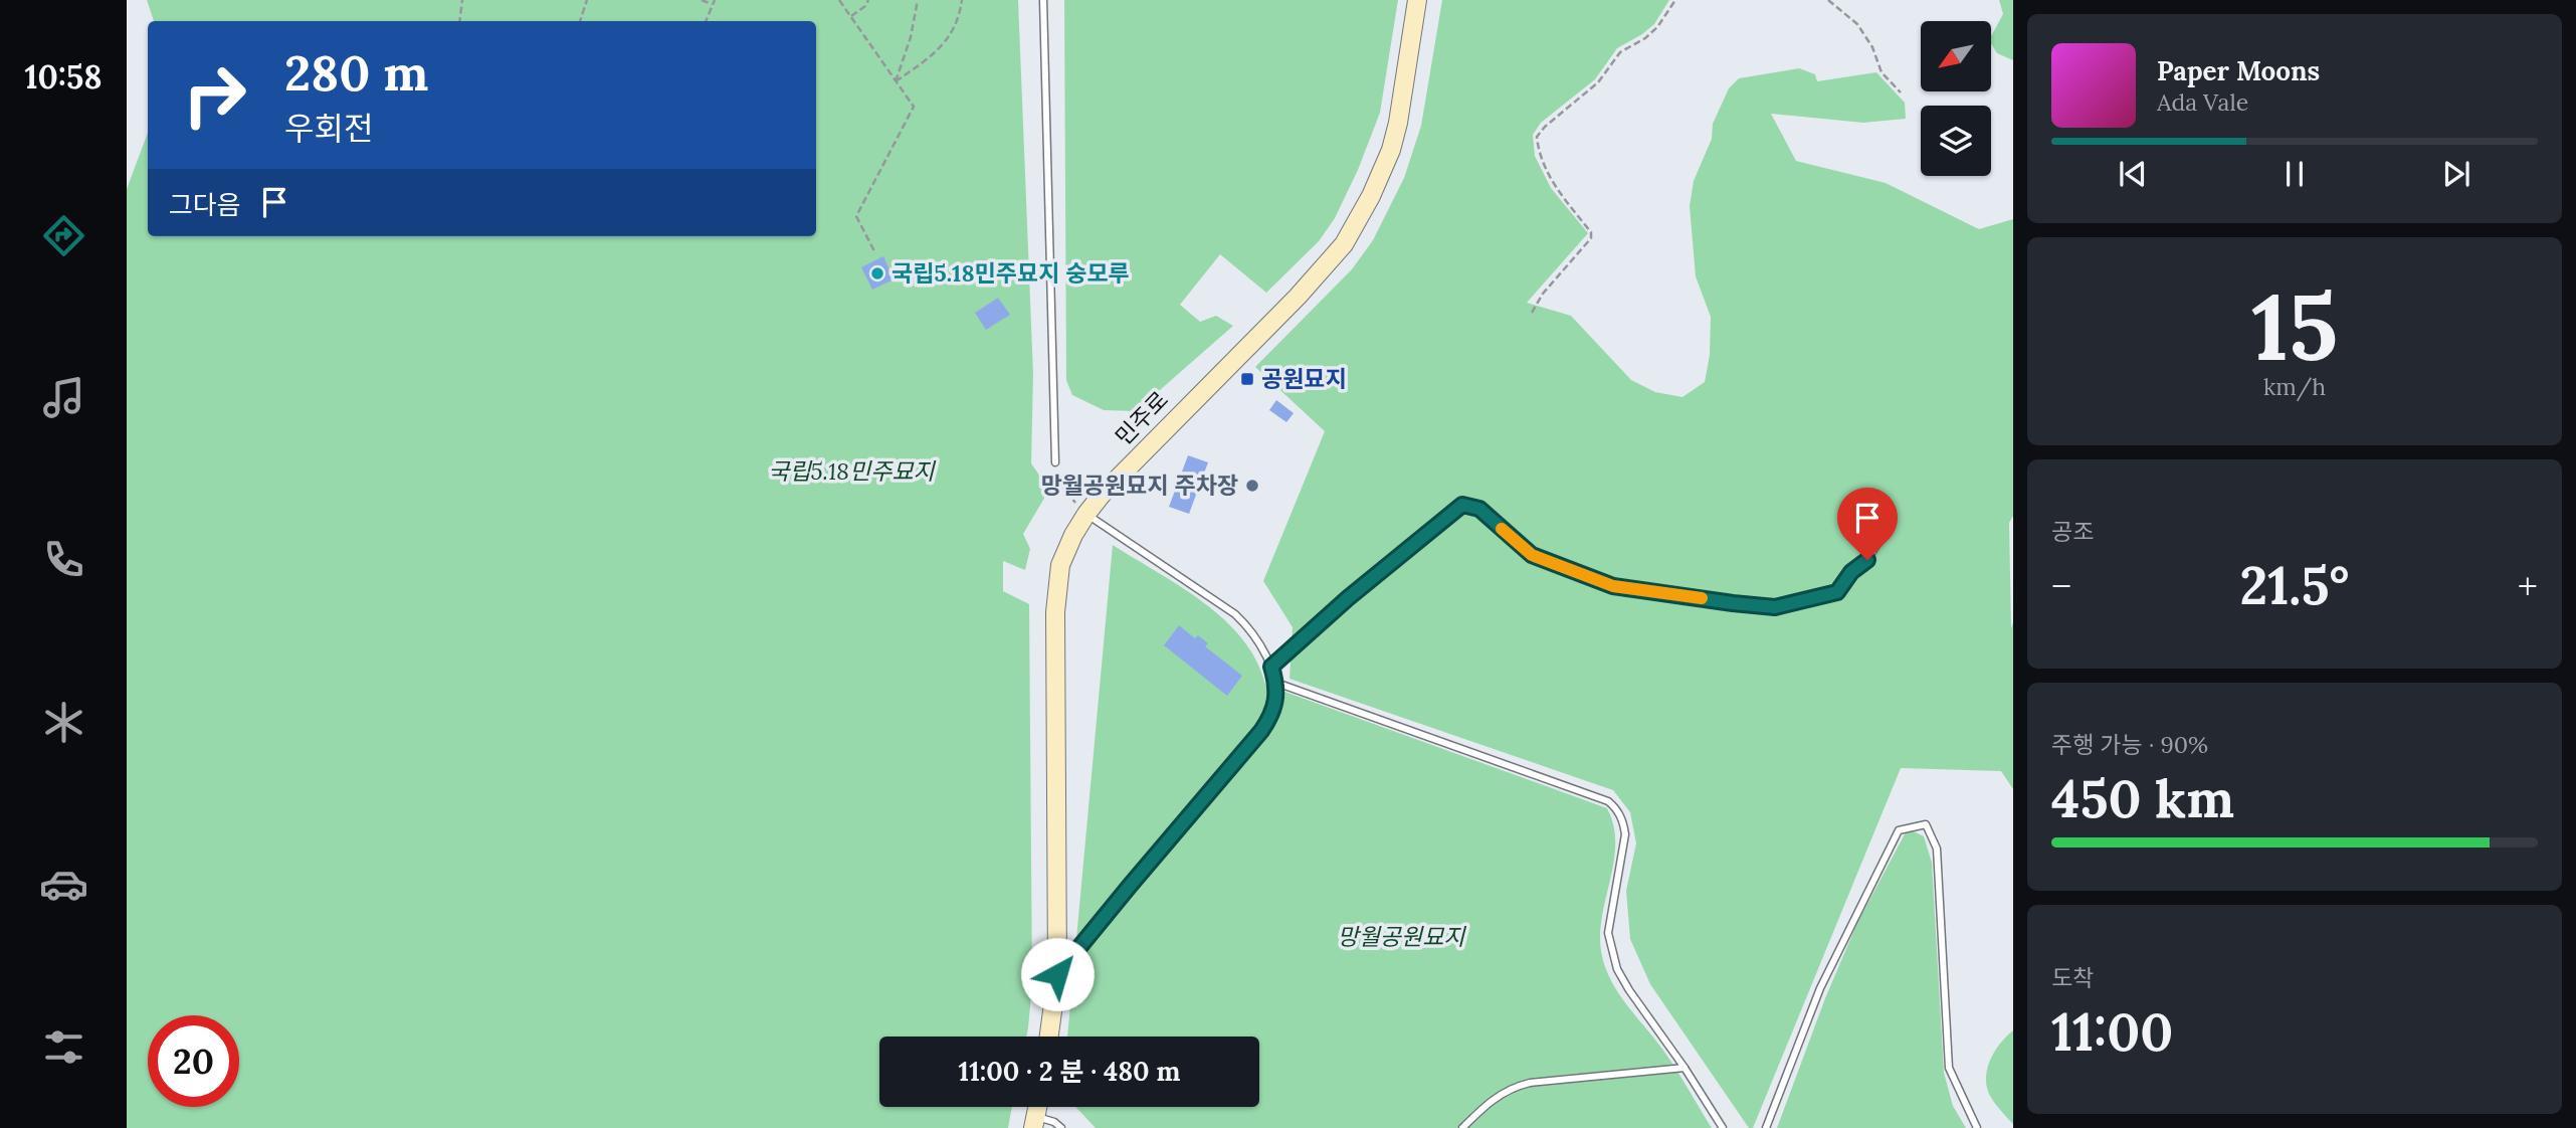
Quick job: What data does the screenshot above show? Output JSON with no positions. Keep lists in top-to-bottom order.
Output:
{
  "streets": {
    "main road": ["민주로"]
  },
  "parks": ["국립5.18민주묘지", "망월공원묘지"],
  "places": {
    "other": ["국립5.18민주묘지 숭모루", "망월공원묘지 주차장"],
    "transit": ["공원묘지"]
  },
  "north": "bottom left",
  "page": {
    "tabs": "10:58",
    "turn": ["280 m", "우회전"],
    "song": ["Paper Moons", "Ada Vale"],
    "then": "그다음",
    "tile": [
      ["15", "km/h"],
      "공조",
      ["주행 가능 · 90%", "450 km"],
      ["도착", "11:00"]
    ],
    "heat": ["−", "21.5°", "+"],
    "limit": "20",
    "trip": "11:00 · 2 분 · 480 m"
  }
}
